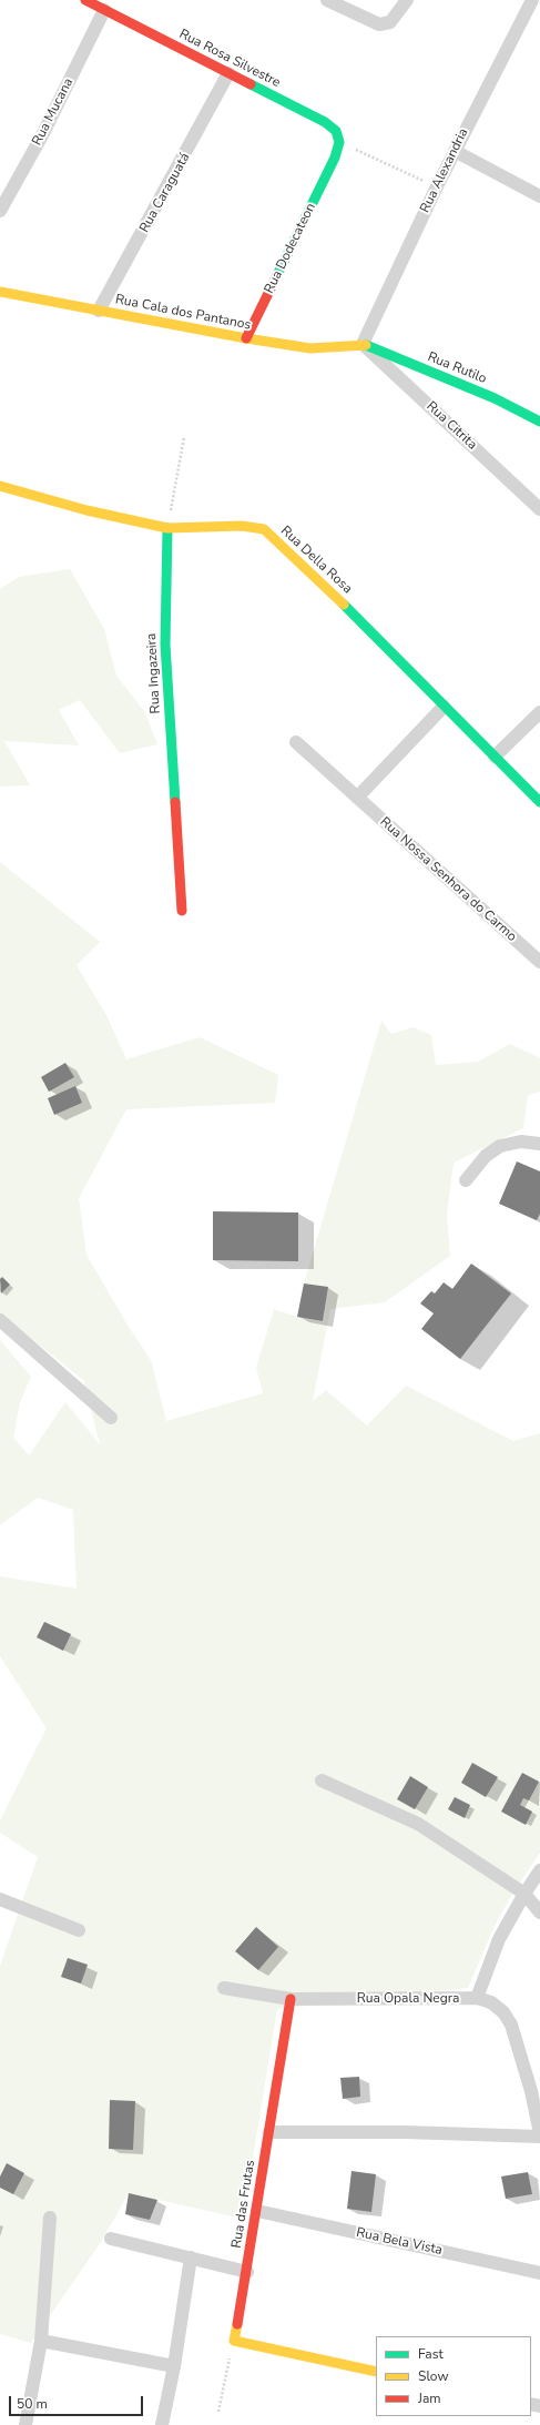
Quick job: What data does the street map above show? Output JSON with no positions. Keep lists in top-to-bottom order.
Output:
{
  "streets": {
    "street": [
      "Rua Rosa Silvestre",
      "Rua Mucana",
      "Rua Alexandria",
      "Rua Caraguatá",
      "Rua Dodecateon",
      "Rua Cala dos Pantanos",
      "Rua Rutilo",
      "Rua Citrita",
      "Rua Della Rosa",
      "Rua Ingazeira",
      "Rua Nossa Senhora do Carmo",
      "Rua Opala Negra",
      "Rua das Frutas",
      "Rua Bela Vista"
    ]
  },
  "crossings": [
    ["Rua Rosa Silvestre", "Rua Mucana"],
    ["Rua Rosa Silvestre", "Rua Caraguatá"],
    ["Rua Rosa Silvestre", "Rua Dodecateon"],
    ["Rua Alexandria", "Rua Cala dos Pantanos"],
    ["Rua Alexandria", "Rua Rutilo"],
    ["Rua Alexandria", "Rua Citrita"],
    ["Rua Caraguatá", "Rua Cala dos Pantanos"],
    ["Rua Dodecateon", "Rua Cala dos Pantanos"],
    ["Rua Cala dos Pantanos", "Rua Rutilo"],
    ["Rua Cala dos Pantanos", "Rua Citrita"],
    ["Rua Rutilo", "Rua Citrita"],
    ["Rua Della Rosa", "Rua Ingazeira"],
    ["Rua Opala Negra", "Rua das Frutas"],
    ["Rua das Frutas", "Rua Bela Vista"]
  ],
  "legend": ["Fast", "Slow", "Jam"],
  "scale_bar": "50 m"
}
